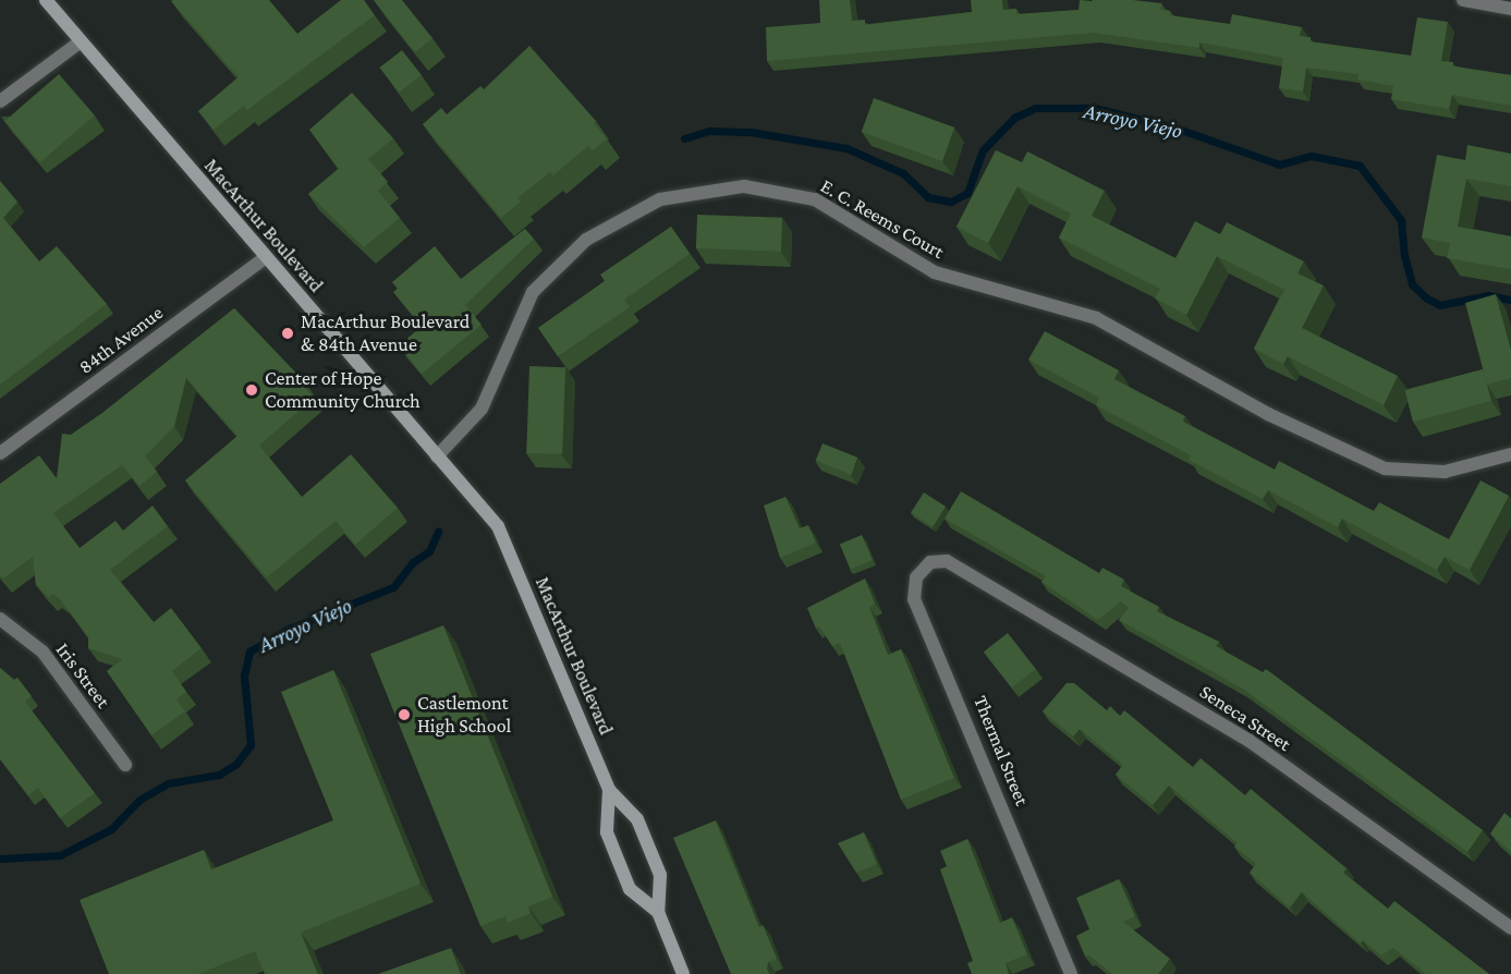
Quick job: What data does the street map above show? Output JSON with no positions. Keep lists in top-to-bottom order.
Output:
{
  "streets": {
    "main road": ["MacArthur Boulevard"],
    "street": [
      "E. C. Reems Court",
      "84th Avenue",
      "Iris Street",
      "Seneca Street",
      "Thermal Street"
    ]
  },
  "crossings": [
    ["E. C. Reems Court", "MacArthur Boulevard"],
    ["MacArthur Boulevard", "84th Avenue"],
    ["Seneca Street", "Thermal Street"]
  ],
  "water": ["Arroyo Viejo"],
  "places": ["MacArthur Boulevard & 84th Avenue", "Center of Hope Community Church", "Castlemont High School"]
}
